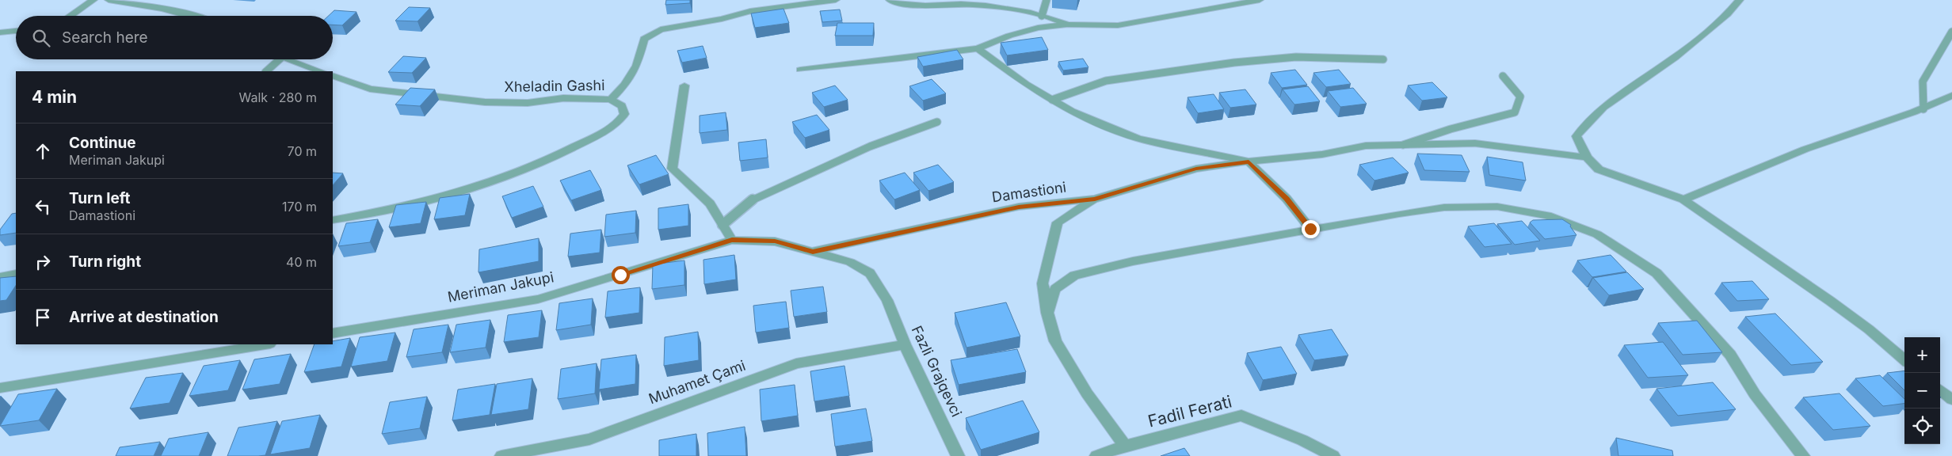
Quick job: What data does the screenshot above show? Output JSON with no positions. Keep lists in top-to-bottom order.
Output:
{
  "streets": {
    "street": [
      "Xheladin Gashi",
      "Damastioni",
      "Meriman Jakupi",
      "Fazli Grajqevci",
      "Muhamet Çami",
      "Fadil Ferati"
    ]
  },
  "crossings": [
    ["Damastioni", "Meriman Jakupi"],
    ["Meriman Jakupi", "Fazli Grajqevci"],
    ["Fazli Grajqevci", "Muhamet Çami"]
  ],
  "page": {
    "search": "Search here",
    "heading": ["4 min", "Walk · 280 m"],
    "list": [
      ["Continue", "Meriman Jakupi", "70 m"],
      ["Turn left", "Damastioni", "170 m"],
      ["Turn right", "40 m"],
      "Arrive at destination"
    ],
    "map_buttons": ["+", "−"]
  }
}
